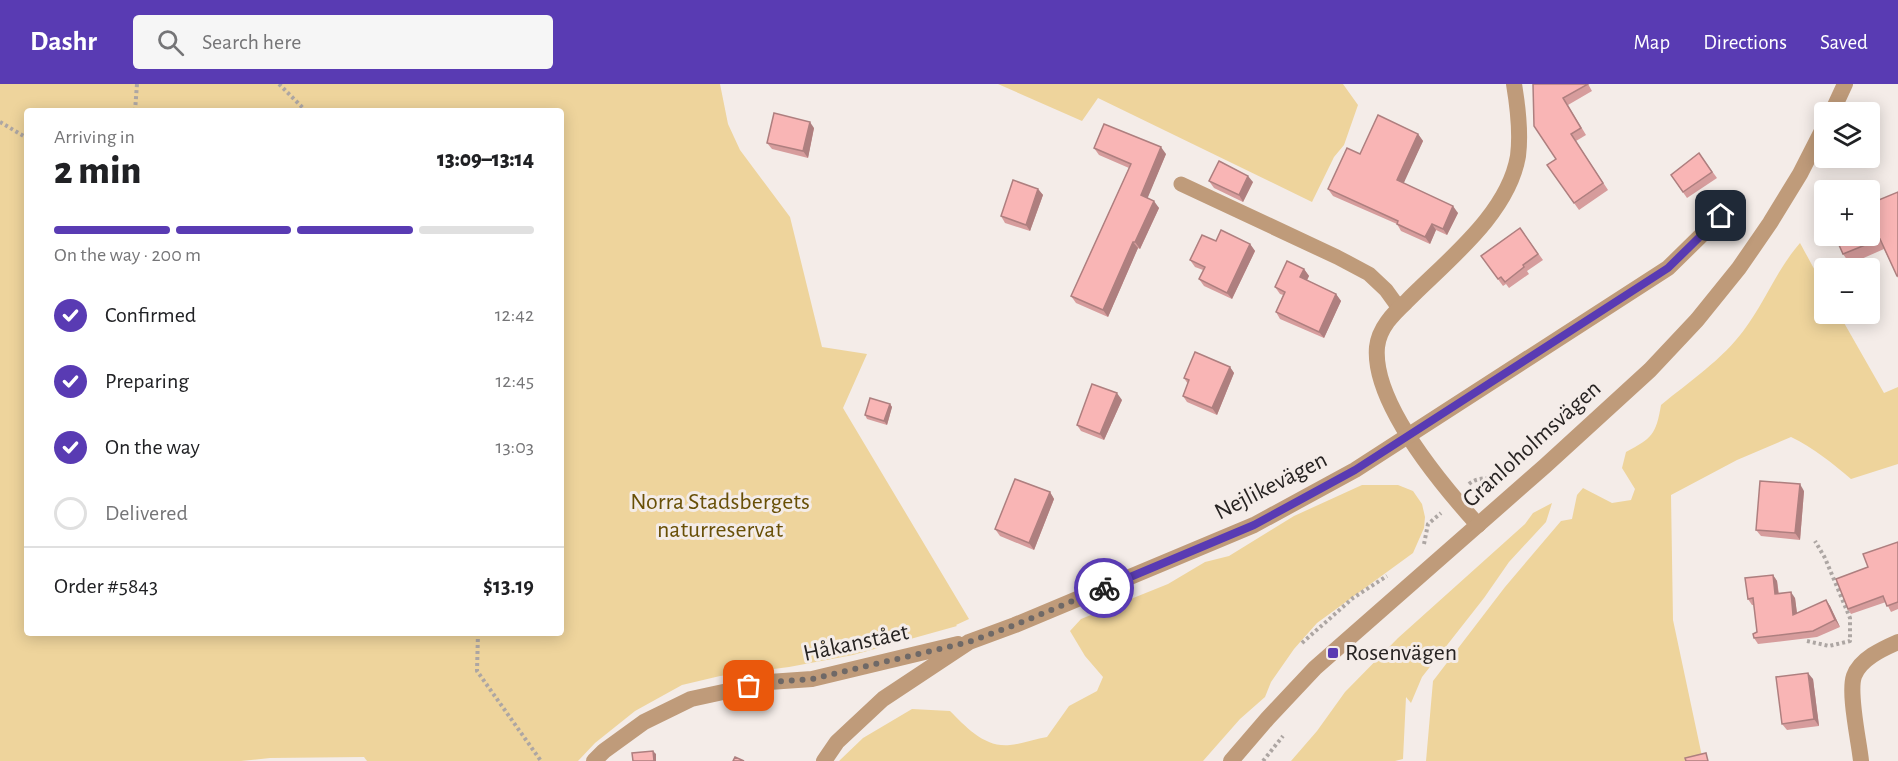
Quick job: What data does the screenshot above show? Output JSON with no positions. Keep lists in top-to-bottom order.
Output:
{
  "streets": {
    "street": ["Granloholmsvägen", "Nejlikevägen", "Håkanstået"]
  },
  "crossings": [
    ["Nejlikevägen", "Håkanstået"]
  ],
  "parks": ["Norra Stadsbergets naturreservat"],
  "places": {
    "transit": ["Rosenvägen"]
  },
  "page": {
    "header": "Dashr",
    "search": "Search here",
    "nav": ["Map", "Directions", "Saved"],
    "map_buttons": ["+", "−"],
    "heading": ["2 min", "Arriving in", "13:09–13:14"],
    "panel": ["Order #5843", "$13.19"],
    "bar": "On the way · 200 m",
    "list": [
      ["Confirmed", "12:42"],
      ["Preparing", "12:45"],
      ["On the way", "13:03"],
      "Delivered"
    ]
  }
}
